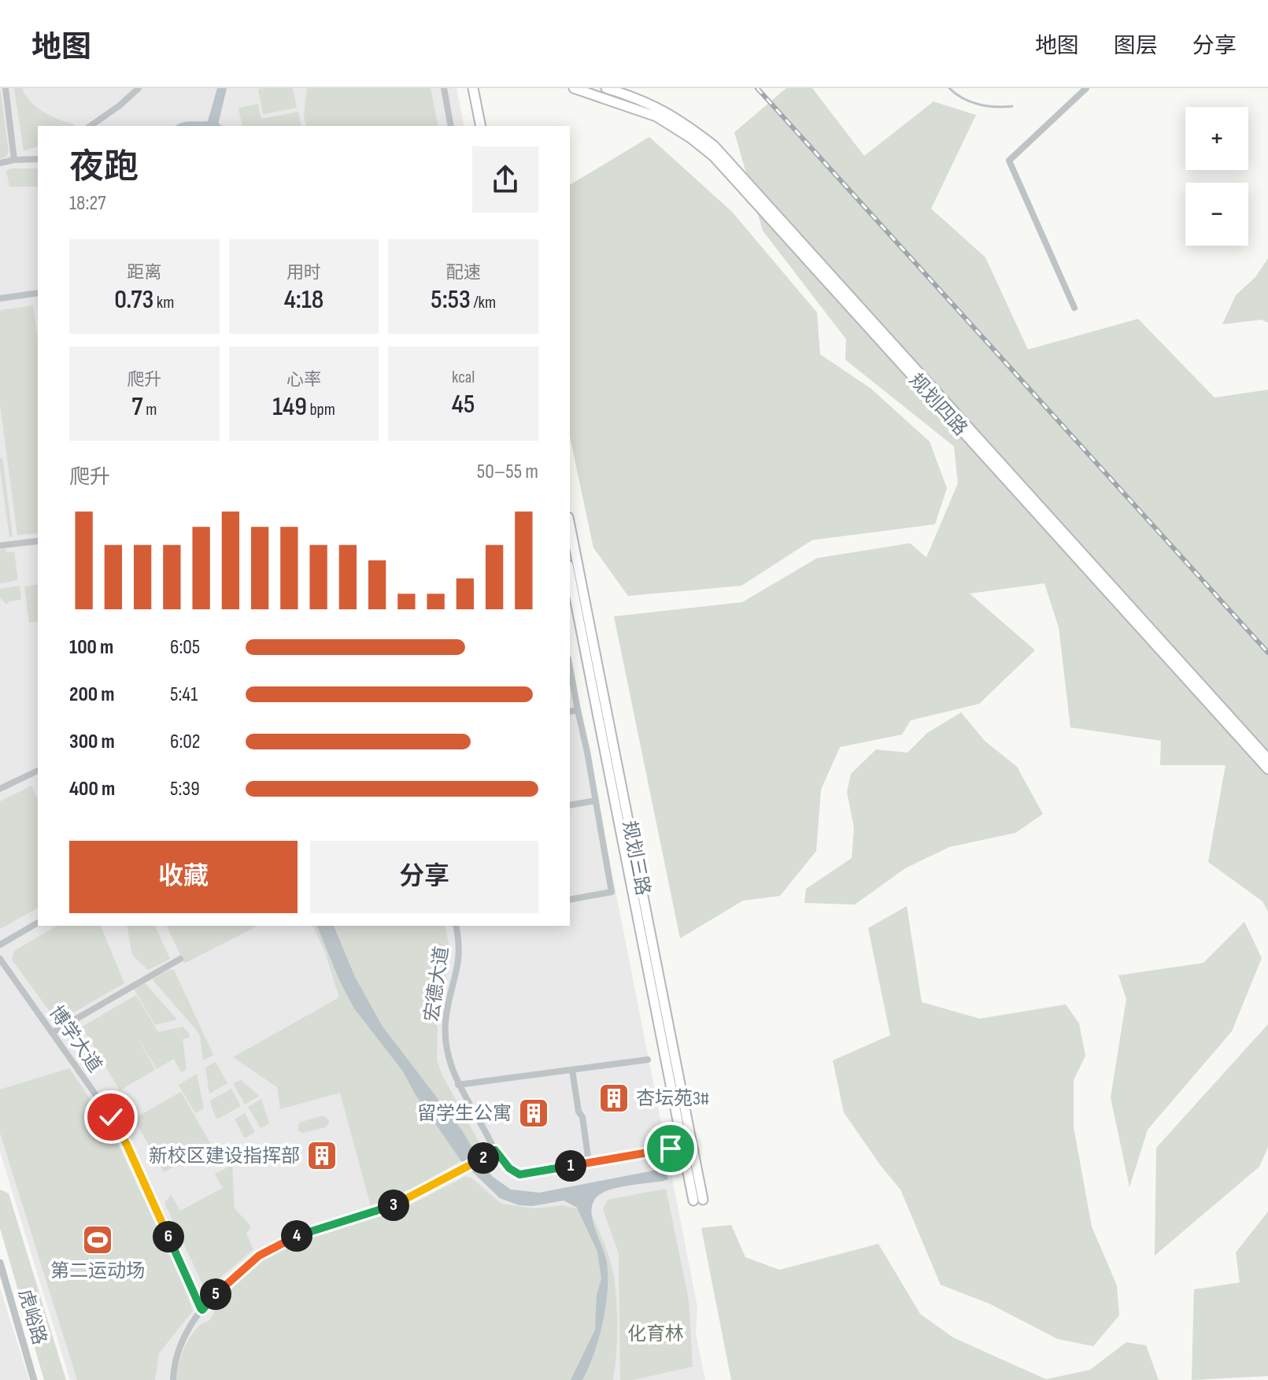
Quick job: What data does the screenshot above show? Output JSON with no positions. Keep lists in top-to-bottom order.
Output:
{
  "streets": {
    "main road": ["规划四路", "规划三路"],
    "street": ["宏德大道", "博学大道", "虎峪路"]
  },
  "parks": ["化育林"],
  "places": {
    "building": ["杏坛苑3#", "留学生公寓", "新校区建设指挥部"],
    "sports": ["第二运动场"]
  },
  "page": {
    "header": "地图",
    "nav": ["地图", "图层", "分享"],
    "map_buttons": ["+", "−"],
    "heading": ["夜跑", "18:27"],
    "stats": [
      ["距离", "0.73 km"],
      ["用时", "4:18"],
      ["配速", "5:53 /km"],
      ["爬升", "7 m"],
      ["心率", "149 bpm"],
      ["kcal", "45"]
    ],
    "chart": ["爬升", "50–55 m"],
    "list": [
      {
        "name": "100 m",
        "note": "6:05"
      },
      {
        "name": "200 m",
        "note": "5:41"
      },
      {
        "name": "300 m",
        "note": "6:02"
      },
      {
        "name": "400 m",
        "note": "5:39"
      }
    ],
    "buttons": ["收藏", "分享"],
    "pins": [
      "2",
      "1",
      "3",
      "4",
      "6",
      "5"
    ]
  }
}
